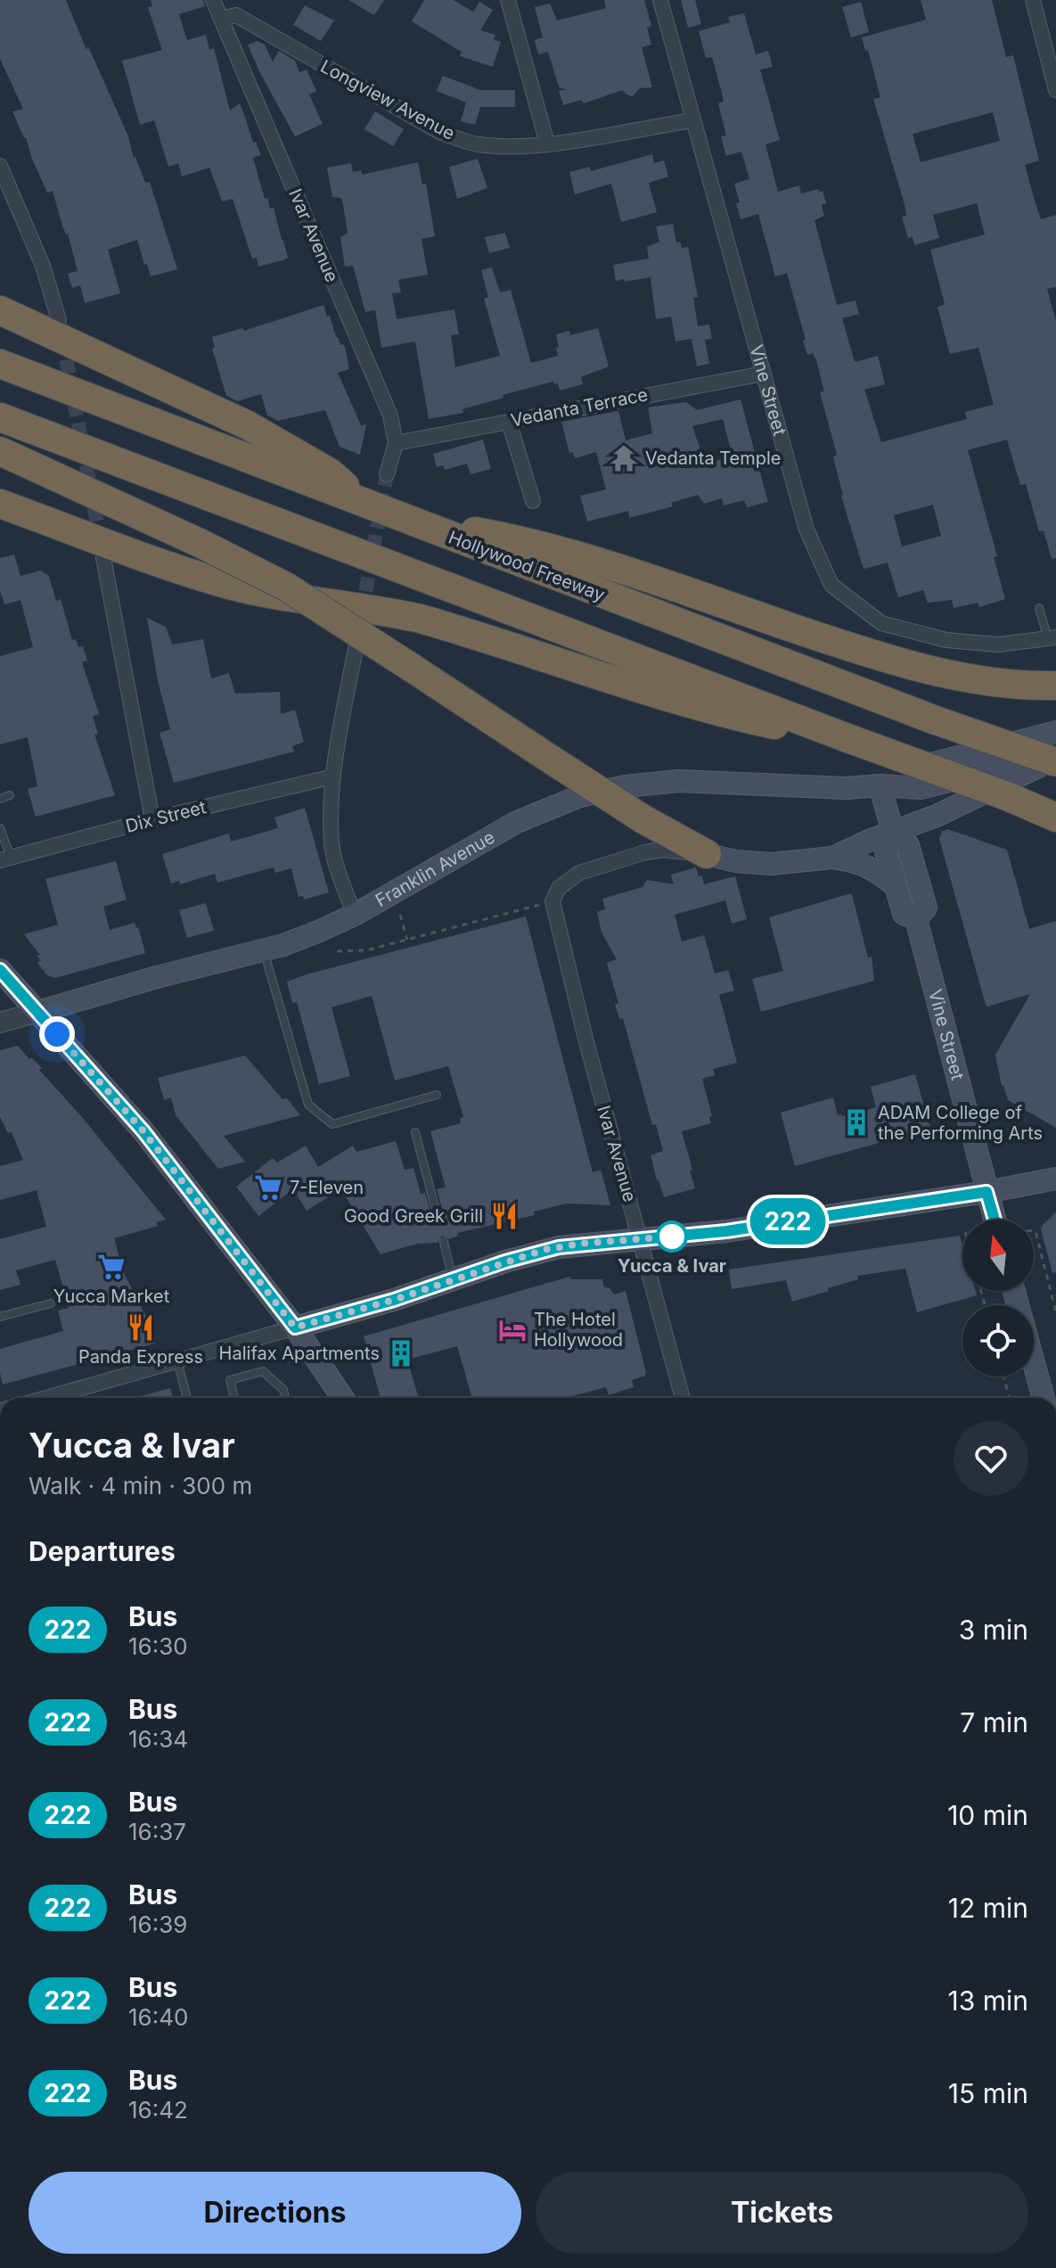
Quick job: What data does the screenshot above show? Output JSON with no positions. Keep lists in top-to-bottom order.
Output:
{
  "streets": {
    "highway": ["Hollywood Freeway"],
    "main road": ["Vine Street", "Franklin Avenue"],
    "street": [
      "Longview Avenue",
      "Ivar Avenue",
      "Vedanta Terrace",
      "Dix Street"
    ]
  },
  "crossings": [
    ["Longview Avenue", "Ivar Avenue"],
    ["Longview Avenue", "Vine Street"],
    ["Ivar Avenue", "Vedanta Terrace"],
    ["Ivar Avenue", "Franklin Avenue"],
    ["Vine Street", "Vedanta Terrace"],
    ["Vine Street", "Franklin Avenue"]
  ],
  "places": {
    "temple": ["Vedanta Temple"],
    "building": ["ADAM College of the Performing Arts", "Halifax Apartments"],
    "supermarket": ["7-Eleven", "Yucca Market"],
    "restaurant": ["Good Greek Grill", "Panda Express"],
    "other": ["Yucca & Ivar"],
    "hotel": ["The Hotel Hollywood"]
  },
  "lines": ["bus line 222"],
  "north": "top",
  "page": {
    "on_map": "222",
    "heading": [
      ["Yucca & Ivar", "Walk · 4 min · 300 m"],
      "Departures"
    ],
    "list": [
      {
        "mark": "222",
        "name": "Bus",
        "note": "16:30",
        "value": "3 min"
      },
      {
        "mark": "222",
        "name": "Bus",
        "note": "16:34",
        "value": "7 min"
      },
      {
        "mark": "222",
        "name": "Bus",
        "note": "16:37",
        "value": "10 min"
      },
      {
        "mark": "222",
        "name": "Bus",
        "note": "16:39",
        "value": "12 min"
      },
      {
        "mark": "222",
        "name": "Bus",
        "note": "16:40",
        "value": "13 min"
      },
      {
        "mark": "222",
        "name": "Bus",
        "note": "16:42",
        "value": "15 min"
      }
    ],
    "buttons": ["Directions", "Tickets"]
  }
}
